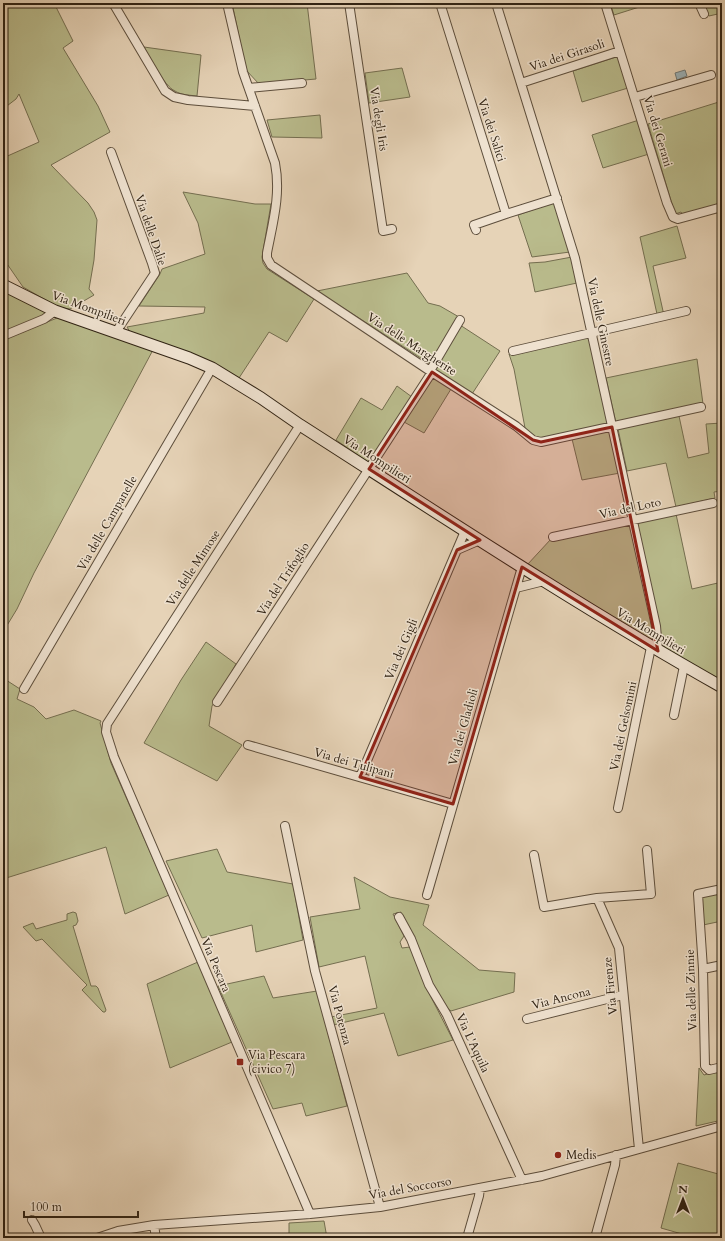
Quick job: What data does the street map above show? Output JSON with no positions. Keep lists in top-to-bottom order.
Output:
{
  "streets": {
    "street": [
      "Via dei Girasoli",
      "Via degli Iris",
      "Via dei Salici",
      "Via dei Gerani",
      "Via delle Dalie",
      "Via Mompilieri",
      "Via delle Ginestre",
      "Via delle Margherite",
      "Via del Loto",
      "Via delle Campanelle",
      "Via delle Mimose",
      "Via del Trifoglio",
      "Via dei Gigli",
      "Via dei Gelsomini",
      "Via dei Gladioli",
      "Via dei Tulipani",
      "Via Pescara",
      "Via Firenze",
      "Via delle Zinnie",
      "Via Ancona",
      "Via Potenza",
      "Via L'Aquila",
      "Via del Soccorso"
    ]
  },
  "crossings": [
    ["Via dei Girasoli", "Via dei Gerani"],
    ["Via dei Girasoli", "Via delle Ginestre"],
    ["Via delle Dalie", "Via Mompilieri"],
    ["Via Mompilieri", "Via delle Ginestre"],
    ["Via Mompilieri", "Via delle Campanelle"],
    ["Via Mompilieri", "Via delle Mimose"],
    ["Via Mompilieri", "Via del Trifoglio"],
    ["Via Mompilieri", "Via dei Gigli"],
    ["Via Mompilieri", "Via dei Gelsomini"],
    ["Via Mompilieri", "Via dei Gladioli"],
    ["Via delle Ginestre", "Via delle Margherite"],
    ["Via delle Ginestre", "Via del Loto"],
    ["Via delle Ginestre", "Via dei Gelsomini"],
    ["Via delle Margherite", "Via del Trifoglio"],
    ["Via delle Mimose", "Via Pescara"],
    ["Via dei Gigli", "Via dei Tulipani"],
    ["Via dei Gladioli", "Via dei Tulipani"],
    ["Via Pescara", "Via del Soccorso"],
    ["Via Firenze", "Via Ancona"],
    ["Via Firenze", "Via del Soccorso"],
    ["Via Potenza", "Via del Soccorso"],
    ["Via L'Aquila", "Via del Soccorso"]
  ],
  "places": {
    "transit": ["Via Pescara (civico 7)"],
    "other": ["Medis"]
  },
  "scale_bar": "100 m",
  "north": "top"
}
